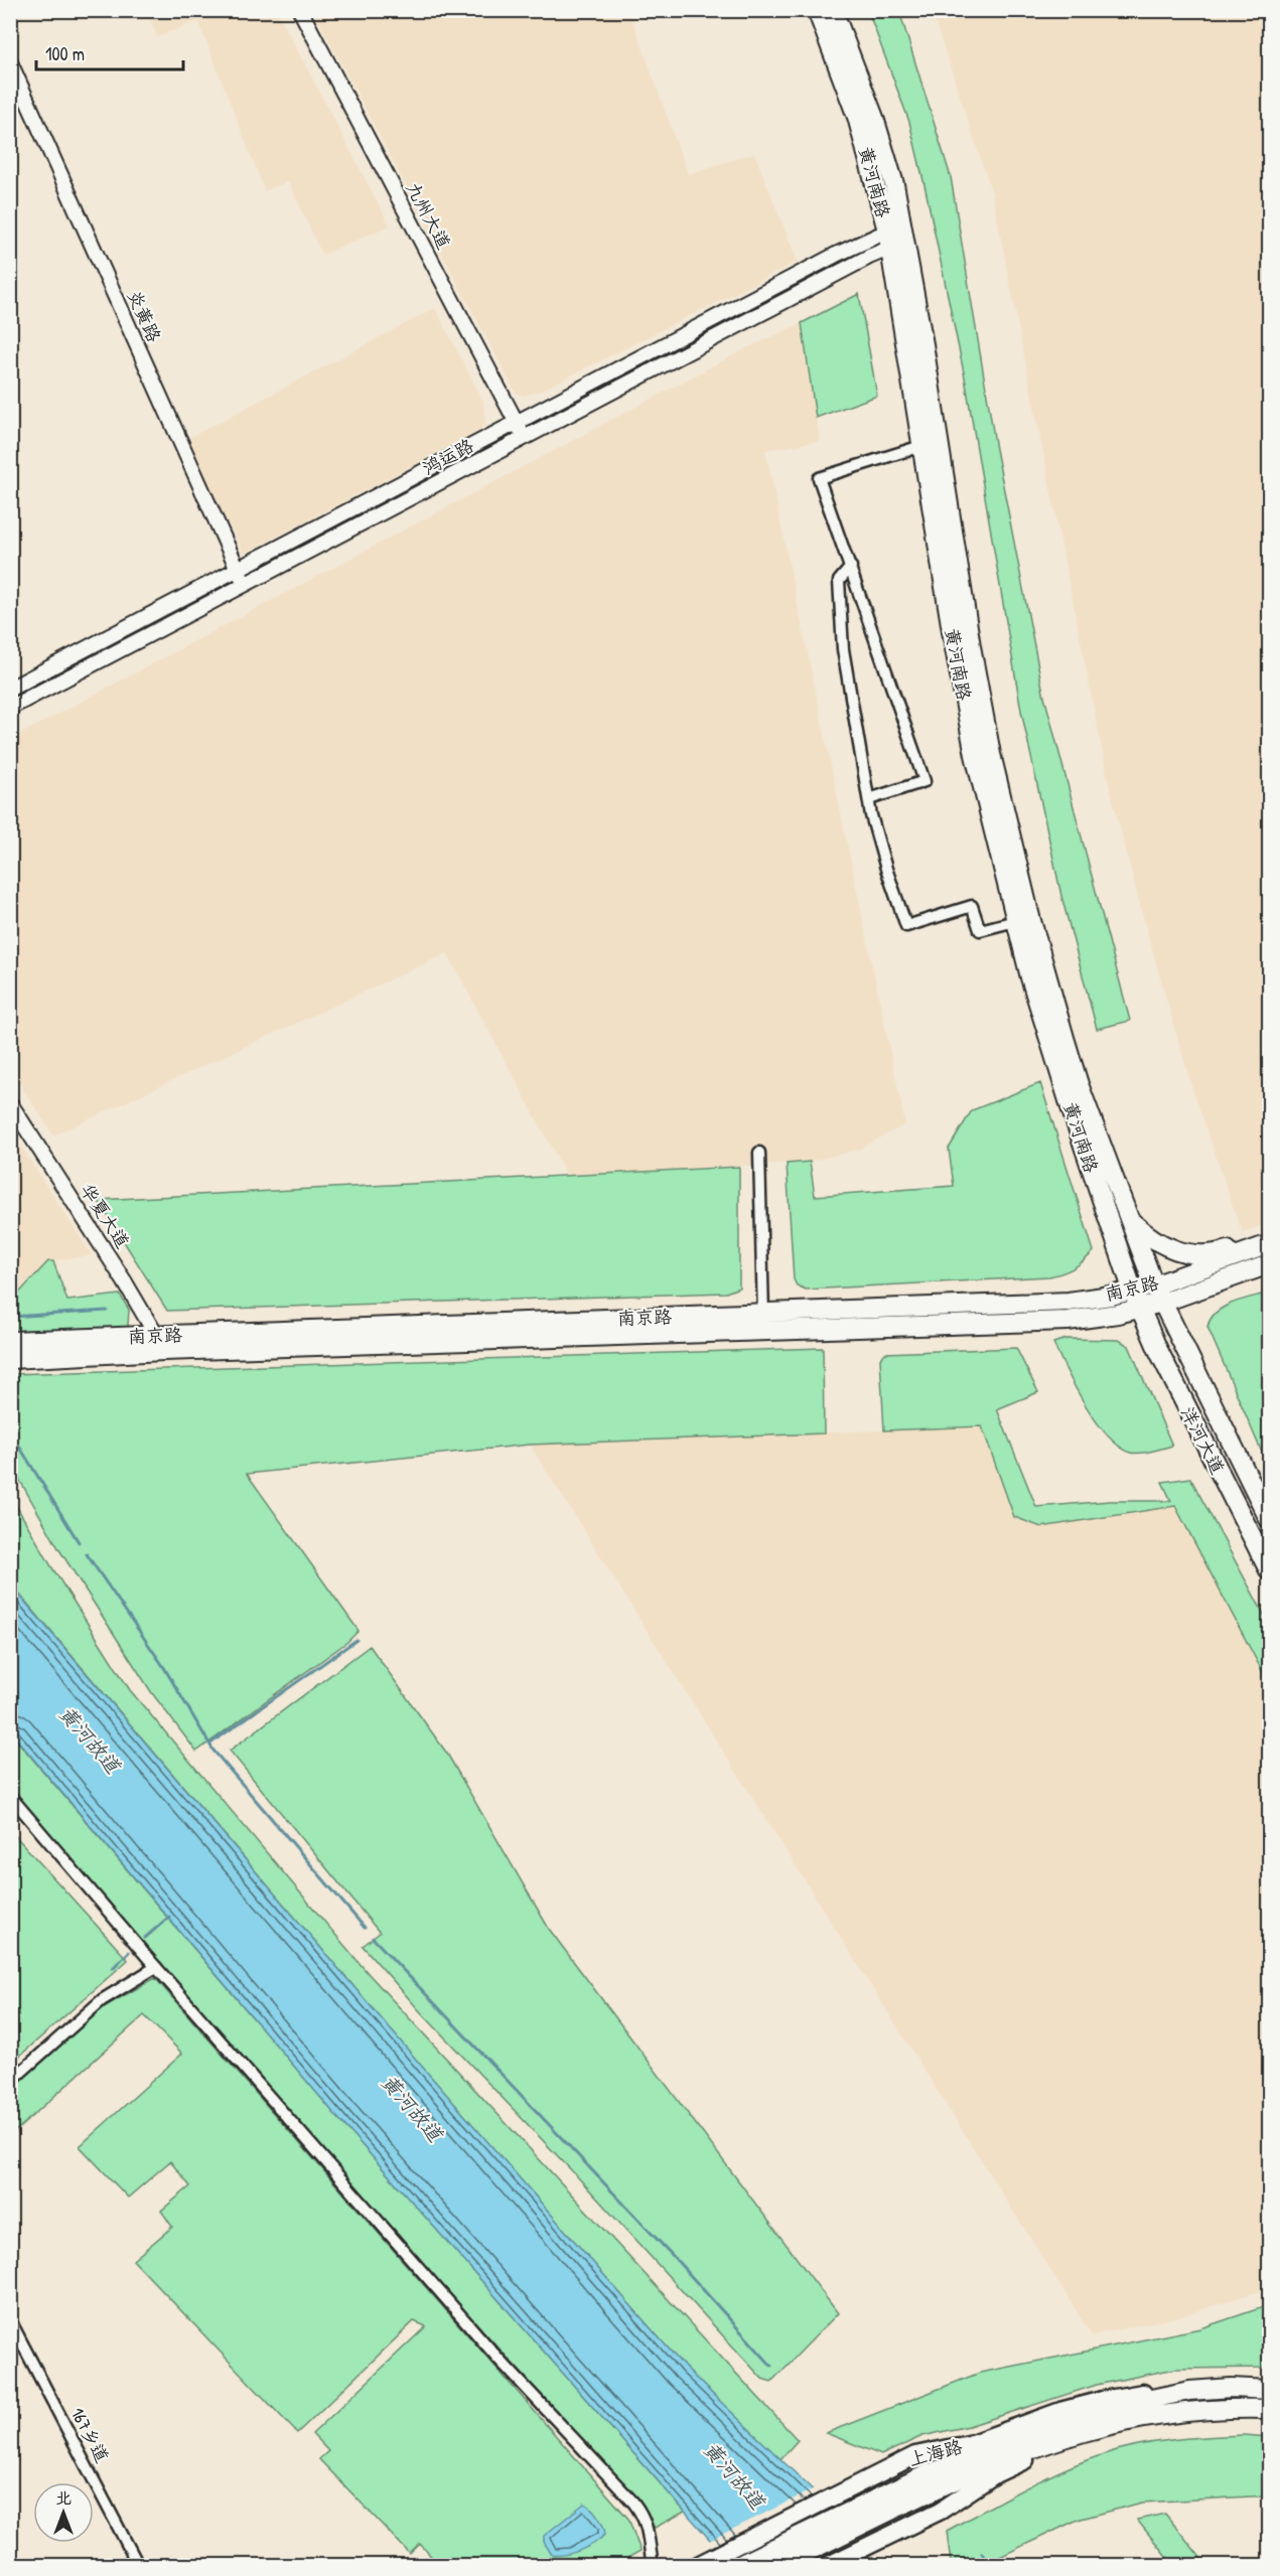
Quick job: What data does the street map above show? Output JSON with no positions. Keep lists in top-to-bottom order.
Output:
{
  "streets": {
    "main road": [
      "黄河南路",
      "南京路",
      "洋河大道",
      "上海路"
    ],
    "street": [
      "九州大道",
      "炎黄路",
      "鸿运路",
      "华夏大道",
      "167乡道"
    ]
  },
  "crossings": [
    ["黄河南路", "鸿运路"],
    ["黄河南路", "南京路"],
    ["黄河南路", "洋河大道"],
    ["九州大道", "鸿运路"],
    ["炎黄路", "鸿运路"],
    ["华夏大道", "南京路"],
    ["南京路", "洋河大道"]
  ],
  "water": ["黄河故道"],
  "scale_bar": "100 m",
  "north": "top"
}
